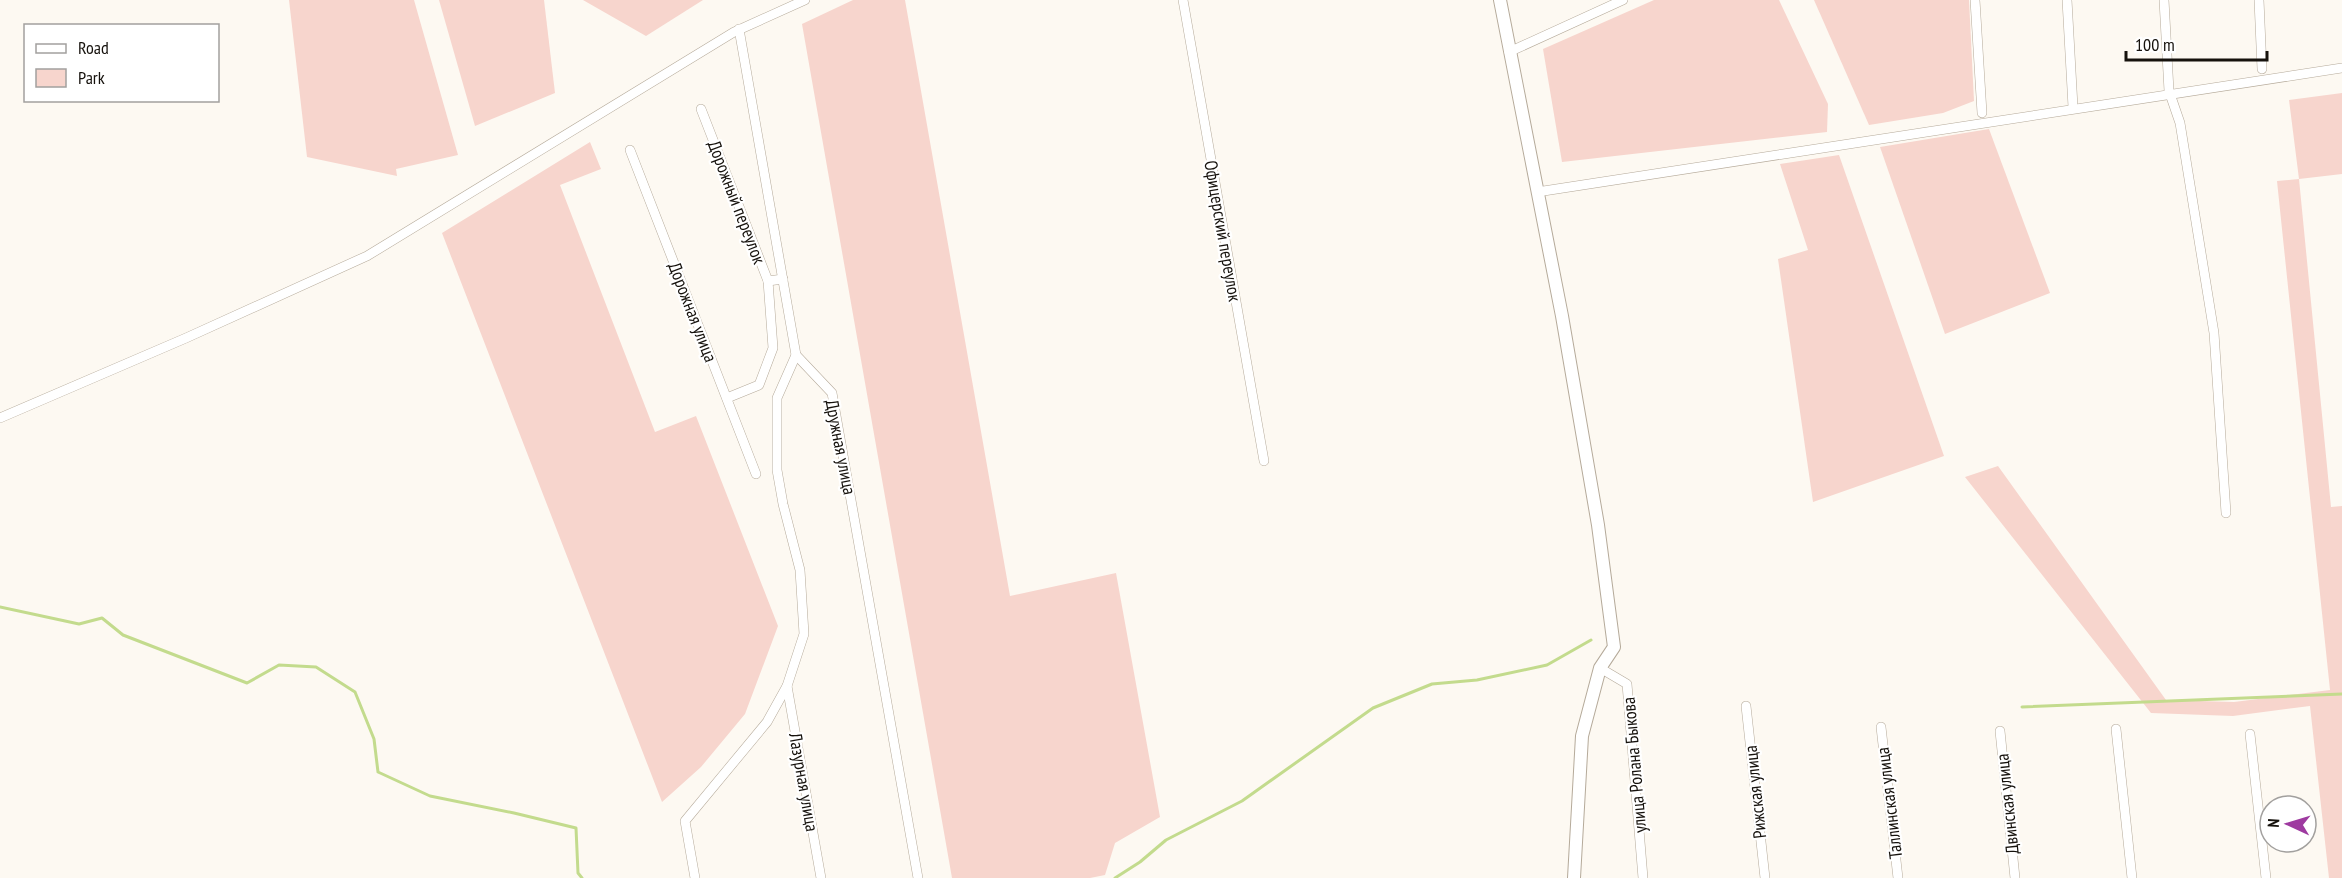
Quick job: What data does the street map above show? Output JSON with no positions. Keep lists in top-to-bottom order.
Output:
{
  "streets": {
    "street": [
      "Дорожный переулок",
      "Офицерский переулок",
      "Дорожная улица",
      "Дружная улица",
      "улица Ролана Быкова",
      "Лазурная улица",
      "Рижская улица",
      "Таллинская улица",
      "Двинская улица"
    ]
  },
  "legend": ["Road", "Park"],
  "scale_bar": "100 m",
  "north": "left"
}
